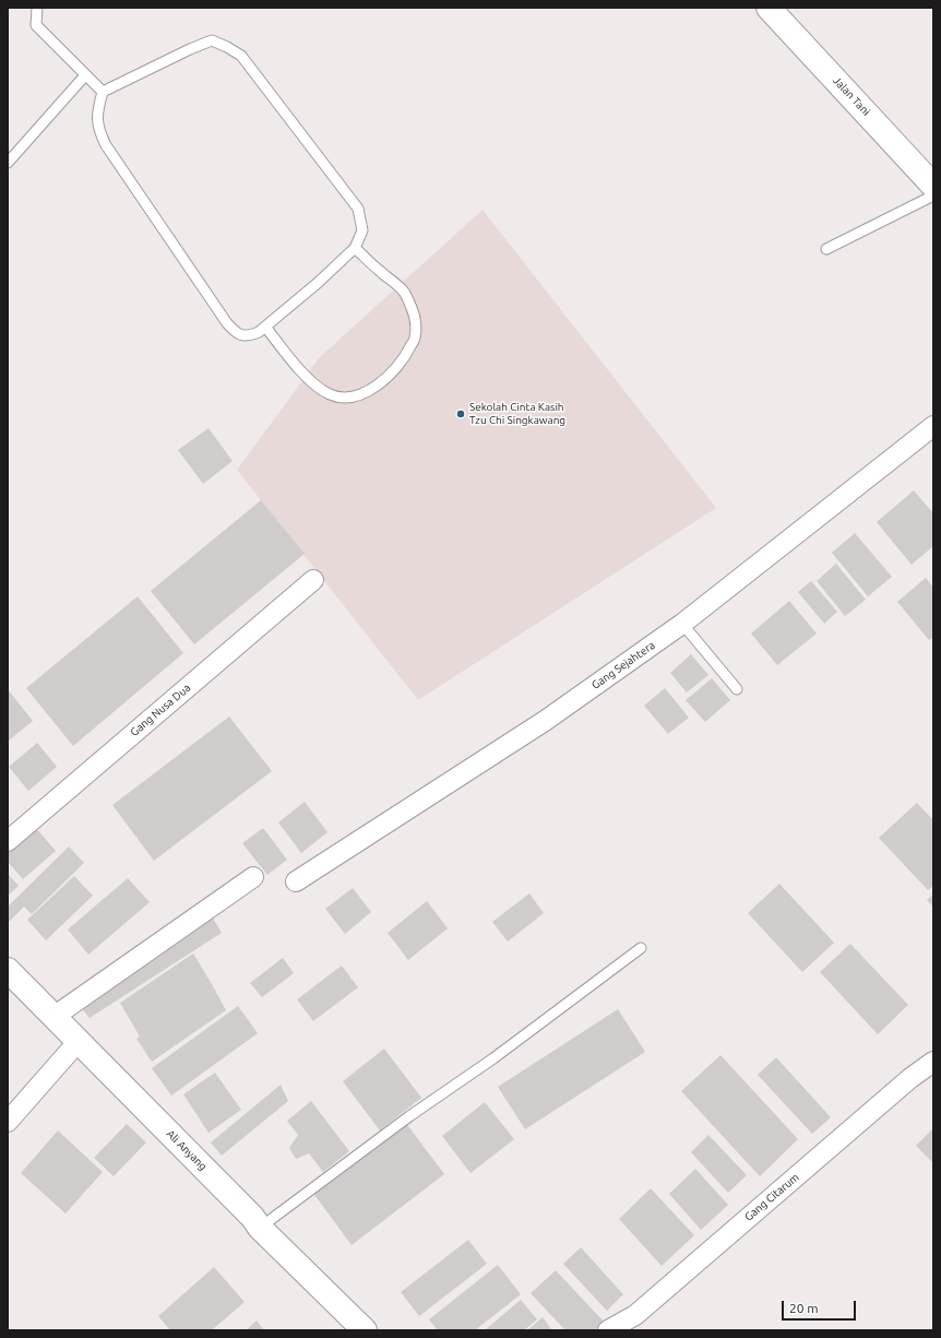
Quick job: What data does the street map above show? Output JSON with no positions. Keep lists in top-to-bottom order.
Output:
{
  "streets": {
    "main road": ["Jalan Tani", "Ali Anyang"],
    "street": ["Gang Sejahtera", "Gang Nusa Dua", "Gang Citarum"]
  },
  "places": ["Sekolah Cinta Kasih Tzu Chi Singkawang"],
  "scale_bar": "20 m"
}
